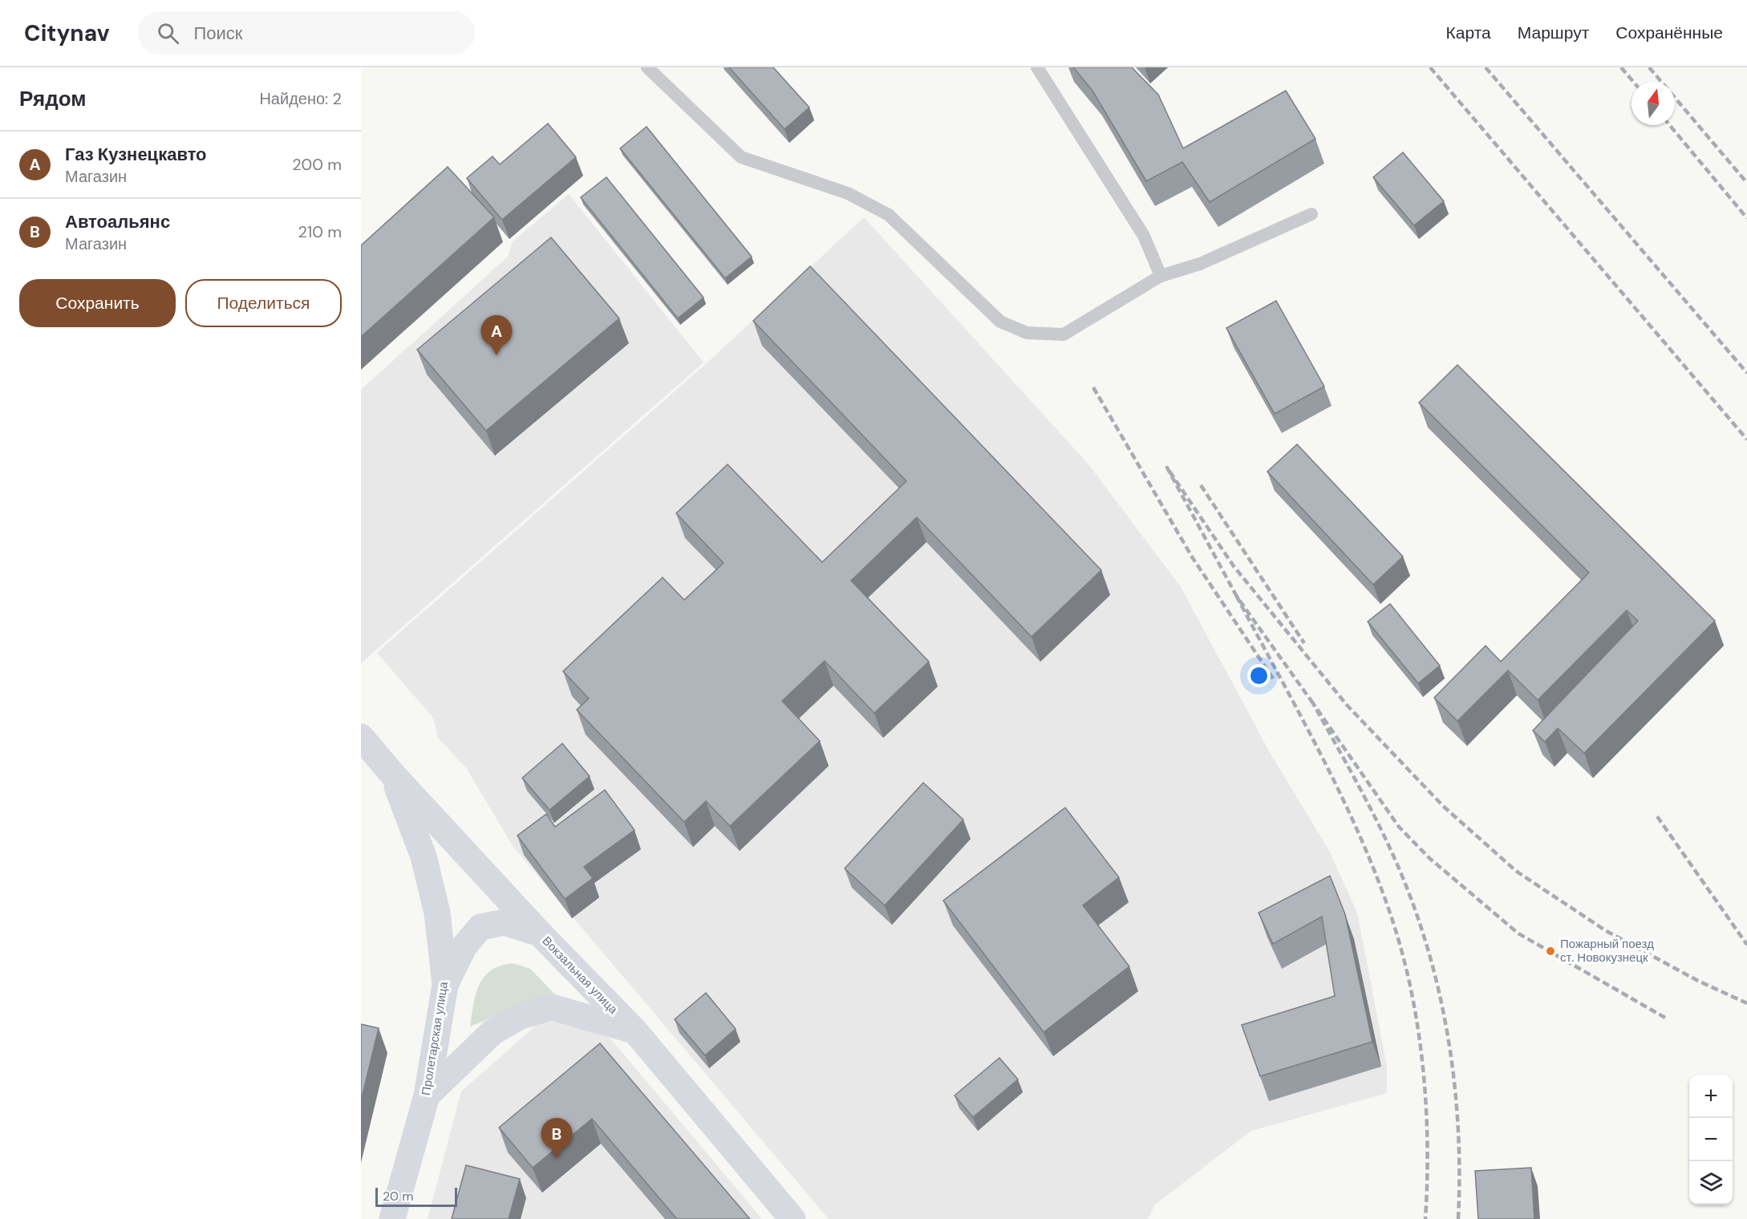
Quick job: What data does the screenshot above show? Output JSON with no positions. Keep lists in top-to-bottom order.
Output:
{
  "streets": {
    "main road": ["Вокзальная улица", "Пролетарская улица"]
  },
  "crossings": [
    ["Вокзальная улица", "Пролетарская улица"]
  ],
  "places": ["Пожарный поезд ст. Новокузнецк"],
  "scale_bar": "20 m",
  "north": "top",
  "page": {
    "header": "Citynav",
    "search": "Поиск",
    "nav": ["Карта", "Маршрут", "Сохранённые"],
    "heading": ["Рядом", "Найдено: 2"],
    "list": [
      {
        "mark": "A",
        "name": "Газ Кузнецкавто",
        "note": "Магазин",
        "value": "200 m"
      },
      {
        "mark": "B",
        "name": "Автоальянс",
        "note": "Магазин",
        "value": "210 m"
      }
    ],
    "buttons": ["Сохранить", "Поделиться"],
    "pins": ["A", "B"],
    "map_buttons": ["+", "−"],
    "scale": "20 m"
  }
}
